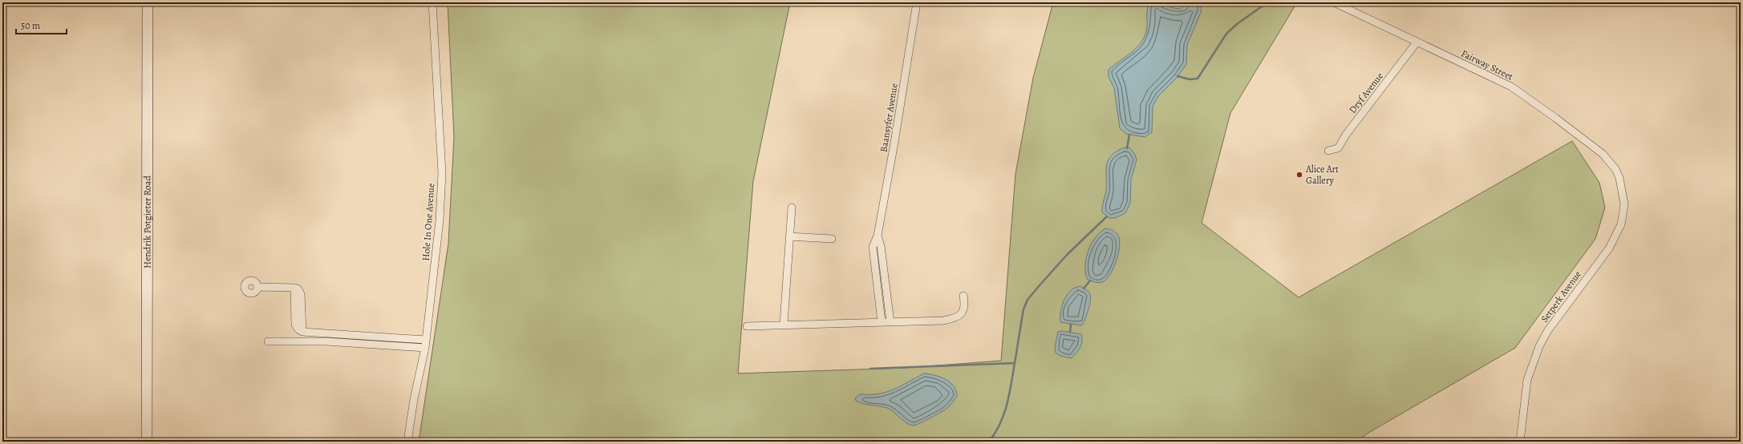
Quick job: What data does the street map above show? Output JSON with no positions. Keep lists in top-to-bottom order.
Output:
{
  "streets": {
    "main road": ["Hendrik Potgieter Road"],
    "street": [
      "Fairway Street",
      "Dryf Avenue",
      "Baansyfer Avenue",
      "Hole In One Avenue",
      "Setperk Avenue"
    ]
  },
  "crossings": [
    ["Fairway Street", "Dryf Avenue"],
    ["Fairway Street", "Setperk Avenue"]
  ],
  "places": ["Alice Art Gallery"],
  "scale_bar": "50 m"
}
